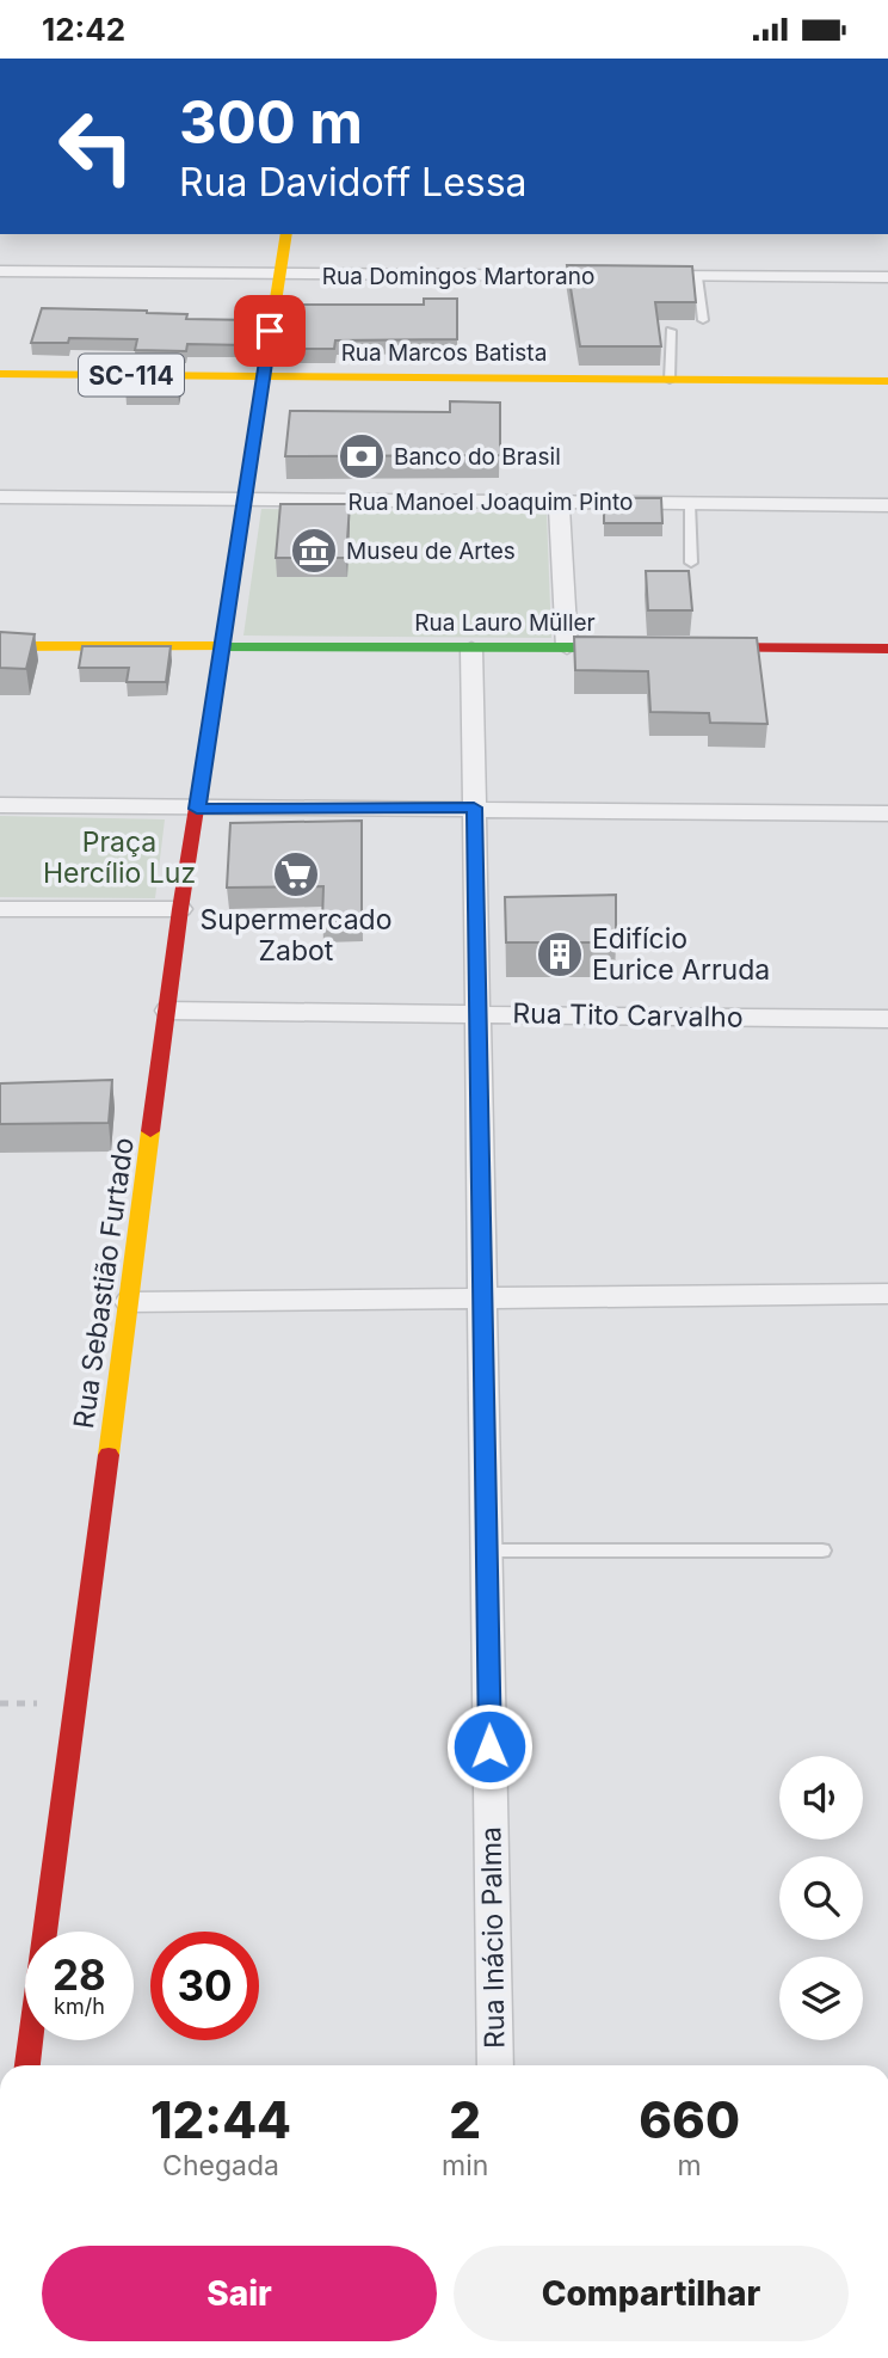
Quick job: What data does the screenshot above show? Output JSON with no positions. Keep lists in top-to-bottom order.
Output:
{
  "streets": {
    "main road": [
      "Rua Marcos Batista",
      "SC-114",
      "Rua Lauro Müller",
      "Rua Sebastião Furtado"
    ],
    "street": [
      "Rua Domingos Martorano",
      "Rua Manoel Joaquim Pinto",
      "Rua Tito Carvalho",
      "Rua Inácio Palma"
    ]
  },
  "crossings": [
    ["Rua Domingos Martorano", "Rua Sebastião Furtado"],
    ["Rua Marcos Batista", "Rua Sebastião Furtado"],
    ["Rua Manoel Joaquim Pinto", "Rua Sebastião Furtado"],
    ["Rua Lauro Müller", "Rua Sebastião Furtado"],
    ["Rua Lauro Müller", "Rua Inácio Palma"],
    ["Rua Tito Carvalho", "Rua Sebastião Furtado"],
    ["Rua Tito Carvalho", "Rua Inácio Palma"]
  ],
  "parks": ["Praça Hercílio Luz"],
  "places": {
    "bank": ["Banco do Brasil"],
    "museum": ["Museu de Artes"],
    "supermarket": ["Supermercado Zabot"],
    "building": ["Edifício Eurice Arruda"]
  },
  "page": {
    "status": "12:42",
    "turn": ["300 m", "Rua Davidoff Lessa"],
    "speed": "28 km/h",
    "limit": "30",
    "eta": [
      "12:44",
      "Chegada",
      "2",
      "min",
      "660",
      "m"
    ],
    "buttons": ["Sair", "Compartilhar"]
  }
}
